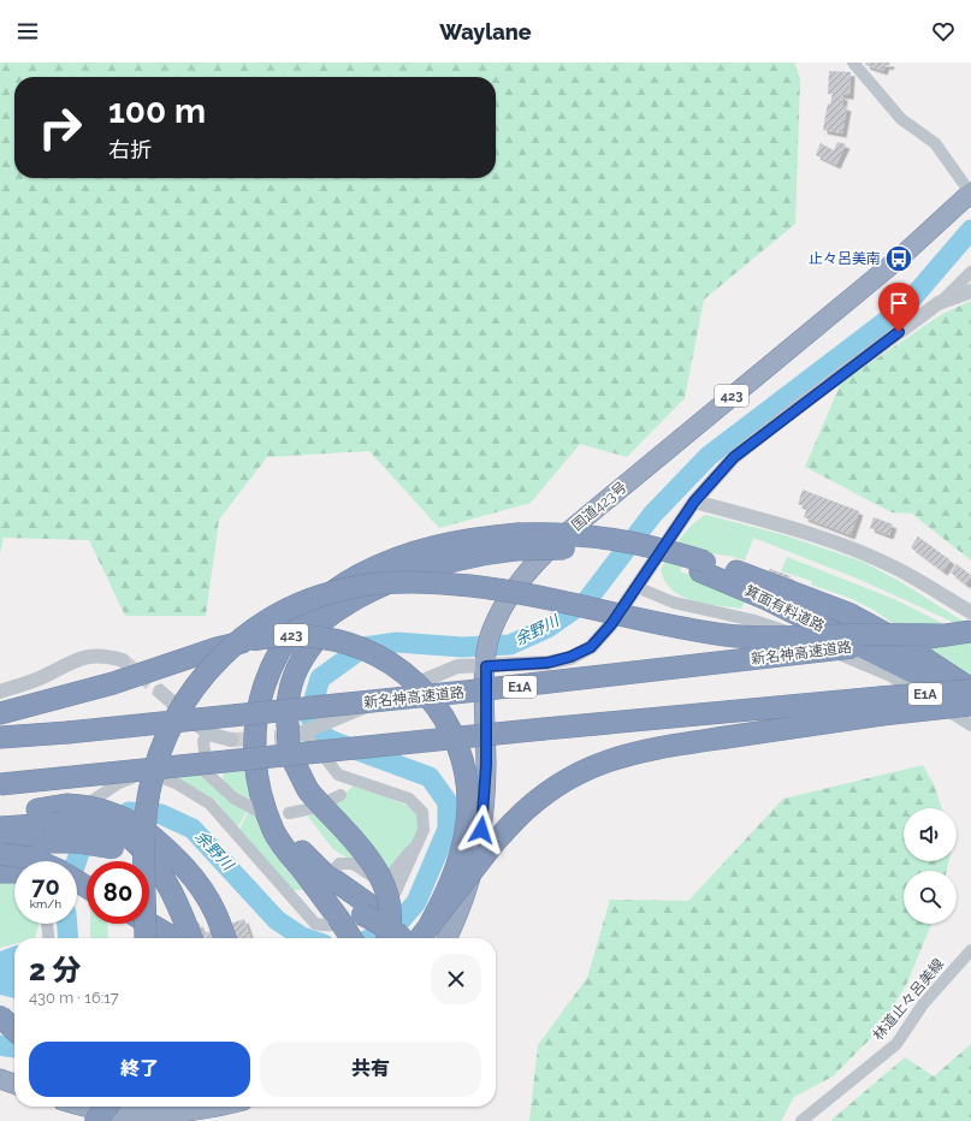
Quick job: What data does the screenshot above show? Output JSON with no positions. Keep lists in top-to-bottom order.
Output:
{
  "streets": {
    "highway": [
      "423",
      "国道423号",
      "箕面有料道路",
      "新名神高速道路",
      "E1A"
    ],
    "street": ["林道止々呂美線"]
  },
  "crossings": [
    ["423", "箕面有料道路"],
    ["箕面有料道路", "E1A"]
  ],
  "water": ["余野川"],
  "places": {
    "bus stop": ["止々呂美南"]
  },
  "page": {
    "header": "Waylane",
    "turn": ["100 m", "右折"],
    "speed": "70 km/h",
    "limit": "80",
    "heading": ["2 分", "430 m · 16:17"],
    "buttons": ["終了", "共有"]
  }
}
